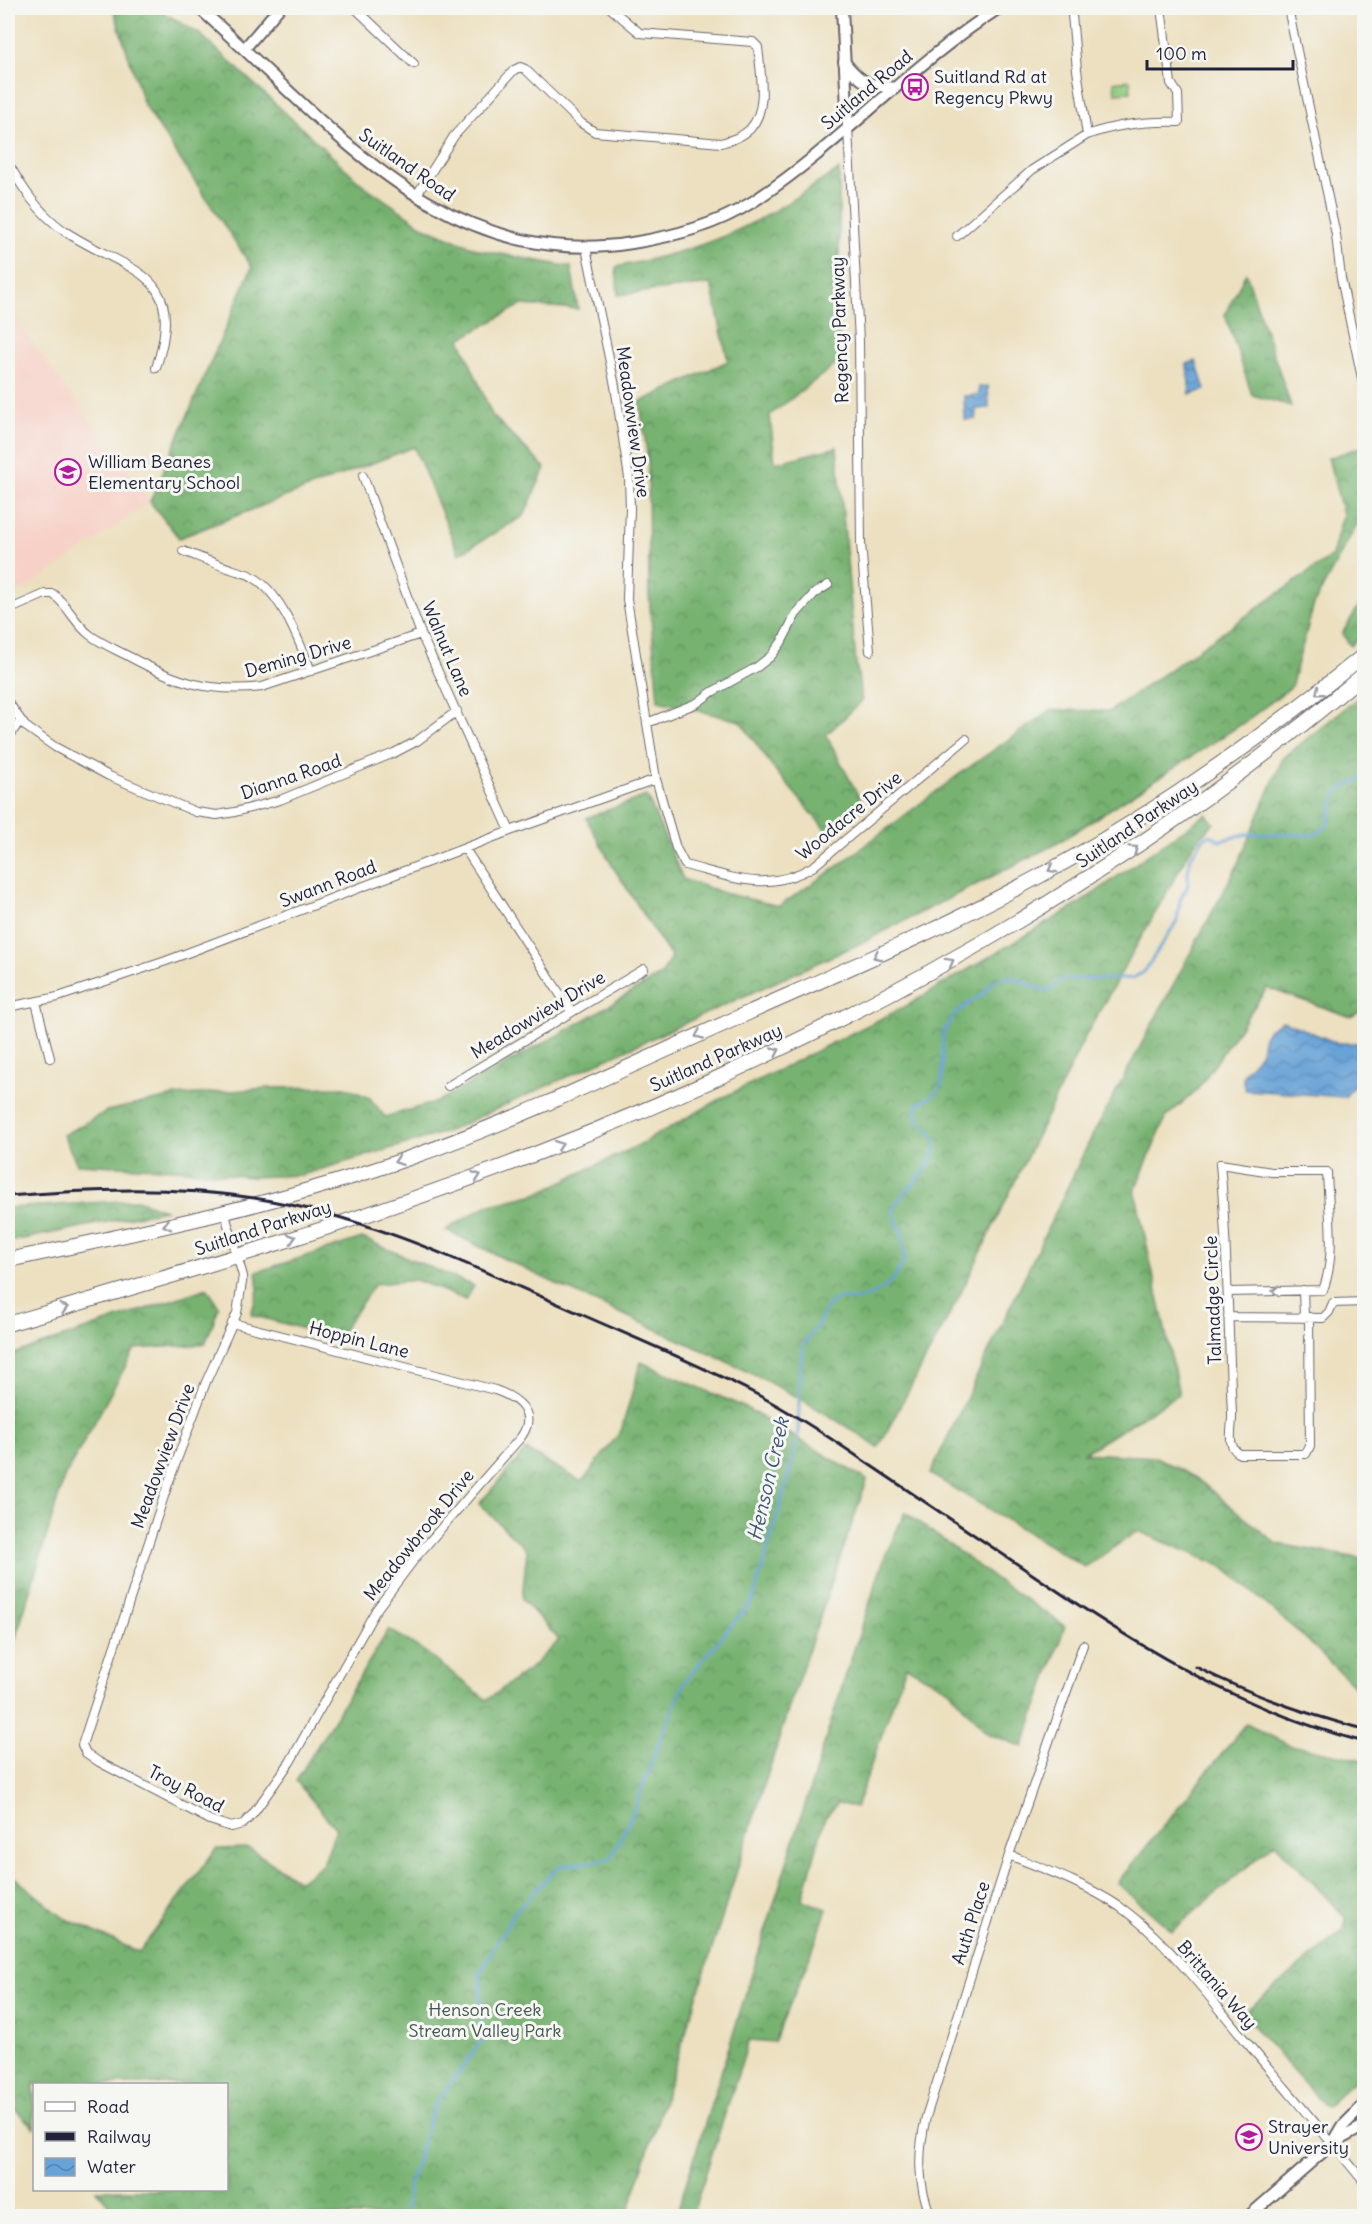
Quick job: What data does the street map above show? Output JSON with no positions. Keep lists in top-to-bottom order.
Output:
{
  "streets": {
    "highway": ["Suitland Parkway"],
    "main road": ["Suitland Road", "Regency Parkway"],
    "street": [
      "Meadowview Drive",
      "Walnut Lane",
      "Deming Drive",
      "Dianna Road",
      "Woodacre Drive",
      "Swann Road",
      "Talmadge Circle",
      "Hoppin Lane",
      "Meadowbrook Drive",
      "Troy Road",
      "Auth Place",
      "Brittania Way"
    ]
  },
  "crossings": [
    ["Suitland Road", "Regency Parkway"],
    ["Suitland Road", "Meadowview Drive"],
    ["Meadowview Drive", "Woodacre Drive"],
    ["Meadowview Drive", "Suitland Parkway"],
    ["Meadowview Drive", "Swann Road"],
    ["Meadowview Drive", "Hoppin Lane"],
    ["Meadowview Drive", "Troy Road"],
    ["Walnut Lane", "Deming Drive"],
    ["Walnut Lane", "Dianna Road"],
    ["Walnut Lane", "Swann Road"],
    ["Woodacre Drive", "Swann Road"],
    ["Hoppin Lane", "Meadowbrook Drive"],
    ["Meadowbrook Drive", "Troy Road"],
    ["Auth Place", "Brittania Way"]
  ],
  "water": ["Henson Creek"],
  "parks": ["Henson Creek Stream Valley Park"],
  "places": {
    "bus stop": ["Suitland Rd at Regency Pkwy"],
    "school or university": ["William Beanes Elementary School", "Strayer University"]
  },
  "legend": ["Road", "Railway", "Water"],
  "scale_bar": "100 m"
}
